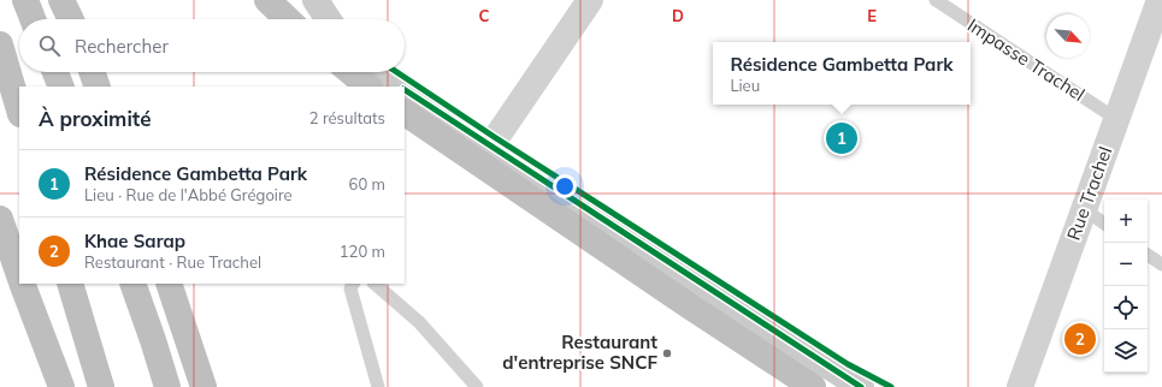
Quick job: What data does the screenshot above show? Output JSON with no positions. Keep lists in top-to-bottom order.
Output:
{
  "streets": {
    "street": ["Rue Trachel"],
    "lane": ["Impasse Trachel"]
  },
  "crossings": [
    ["Impasse Trachel", "Rue Trachel"]
  ],
  "places": ["Restaurant d'entreprise SNCF"],
  "north": "bottom right",
  "page": {
    "search": "Rechercher",
    "popup": ["Résidence Gambetta Park", "Lieu"],
    "heading": ["À proximité", "2 résultats"],
    "pins": ["1", "2"],
    "list": [
      {
        "mark": "1",
        "name": "Résidence Gambetta Park",
        "note": "Lieu · Rue de l'Abbé Grégoire",
        "value": "60 m"
      },
      {
        "mark": "2",
        "name": "Khae Sarap",
        "note": "Restaurant · Rue Trachel",
        "value": "120 m"
      }
    ],
    "map_buttons": ["+", "−"]
  },
  "grid": {
    "columns": ["C", "D", "E"]
  }
}
